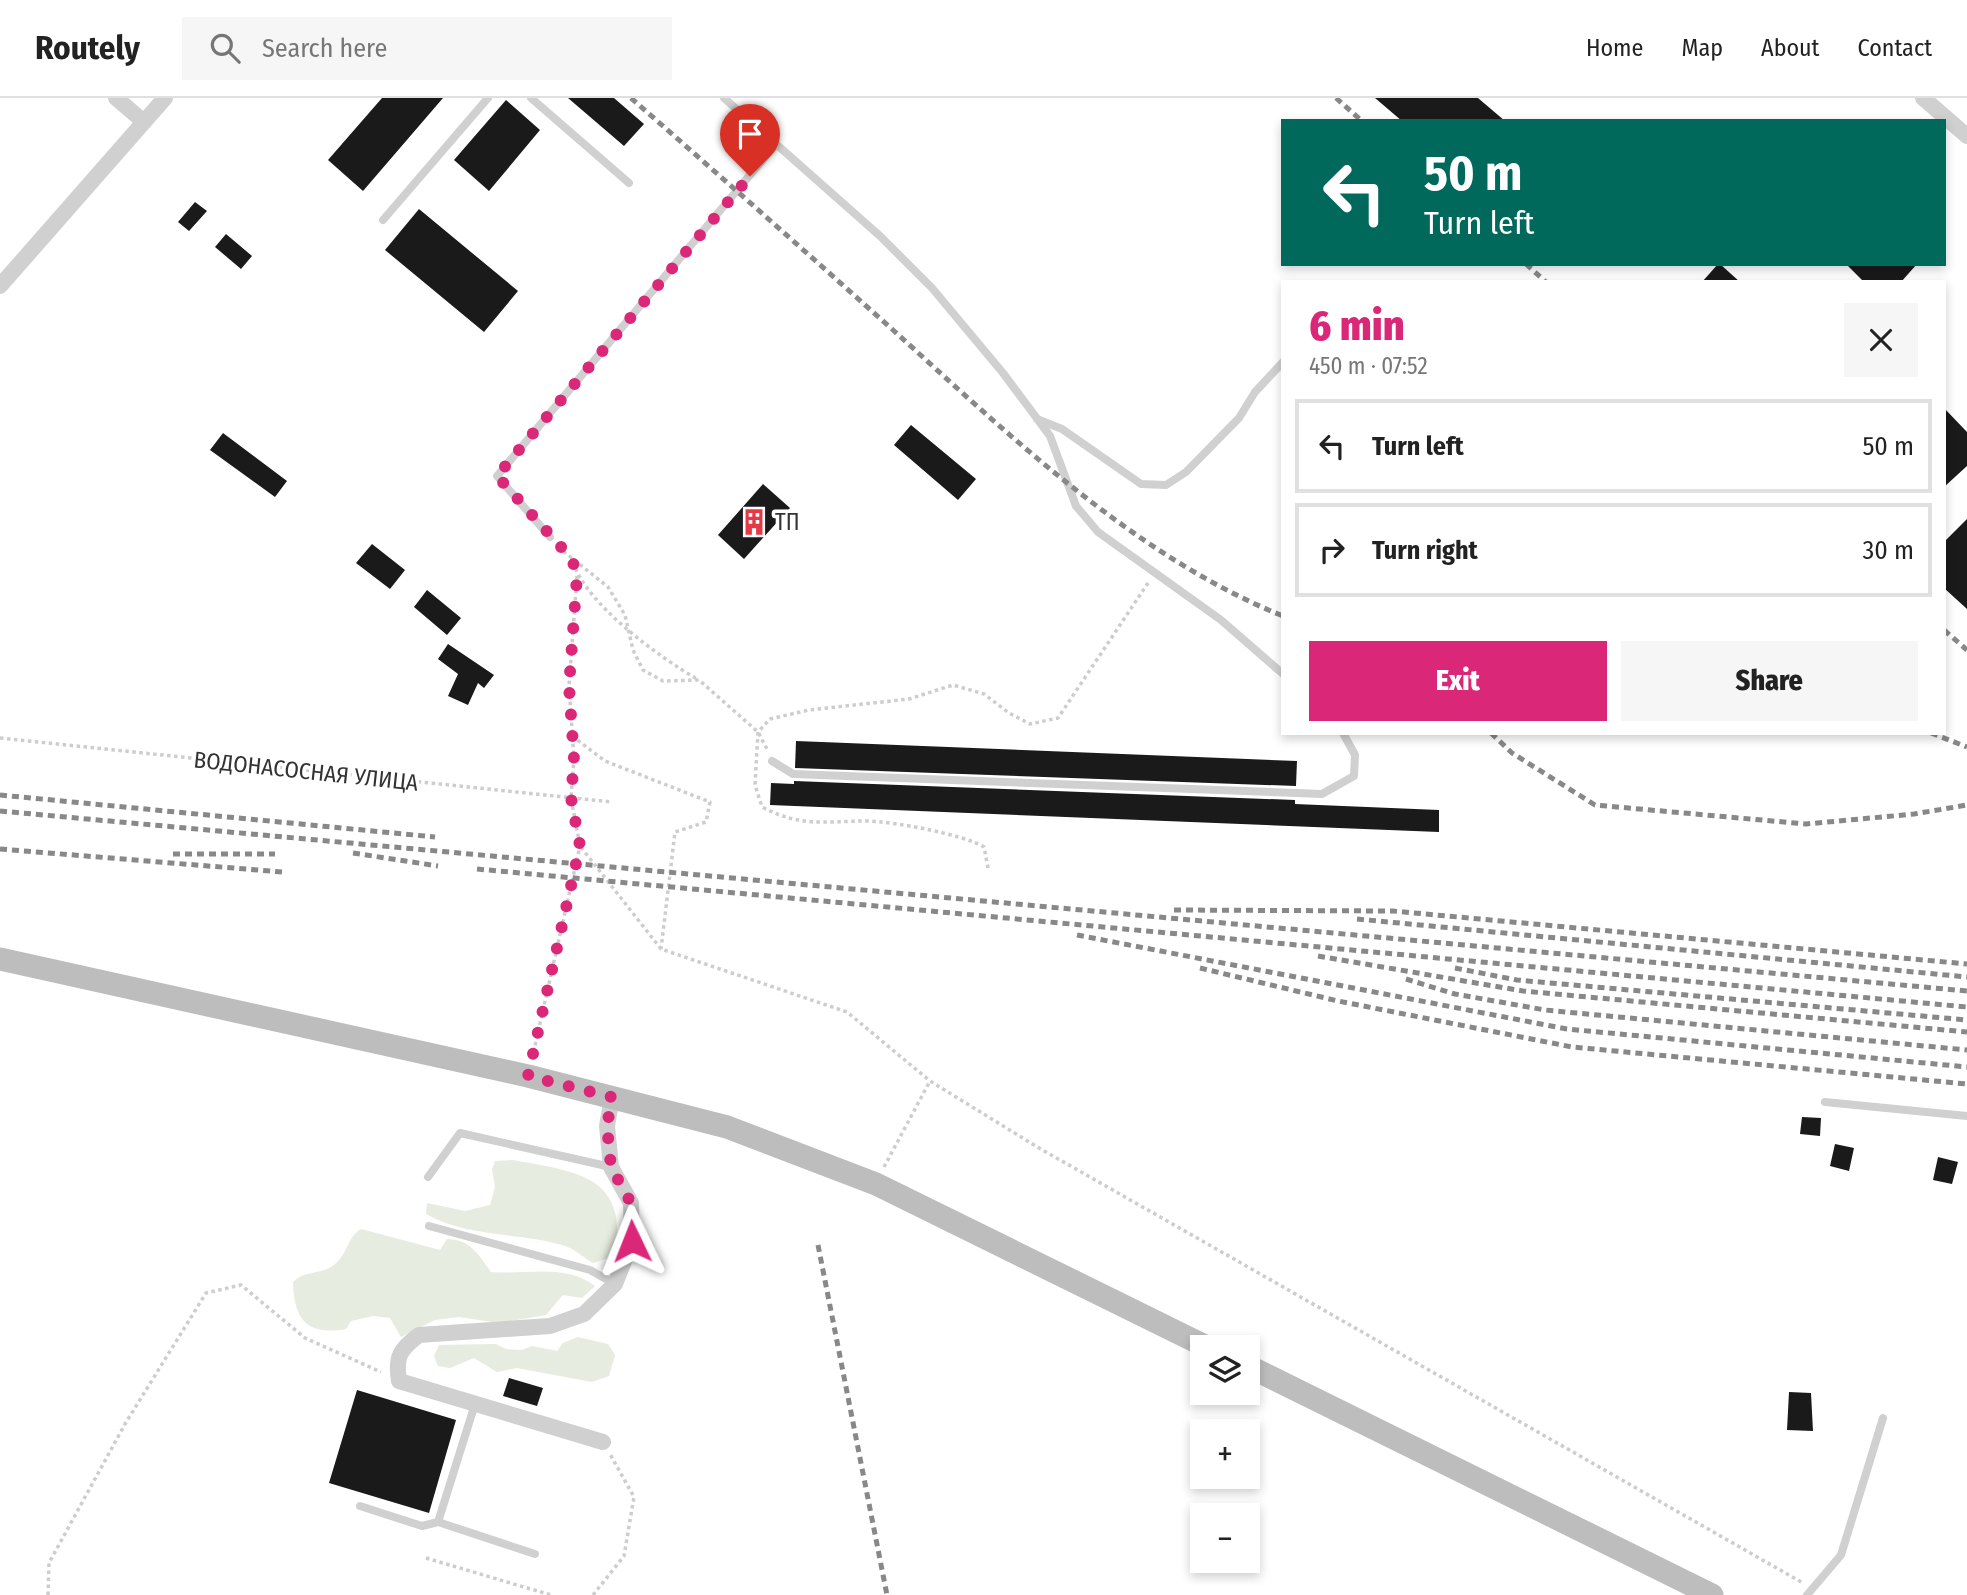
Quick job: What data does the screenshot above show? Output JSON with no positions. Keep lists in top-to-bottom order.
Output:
{
  "streets": {
    "path": ["ВОДОНАСОСНАЯ УЛИЦА"]
  },
  "places": {
    "building": ["ТП"]
  },
  "page": {
    "header": "Routely",
    "search": "Search here",
    "nav": [
      "Home",
      "Map",
      "About",
      "Contact"
    ],
    "turn": ["50 m", "Turn left"],
    "heading": ["6 min", "450 m · 07:52"],
    "list": [
      {
        "name": "Turn left",
        "value": "50 m"
      },
      {
        "name": "Turn right",
        "value": "30 m"
      }
    ],
    "buttons": ["Exit", "Share"],
    "map_buttons": ["+", "−"]
  }
}
